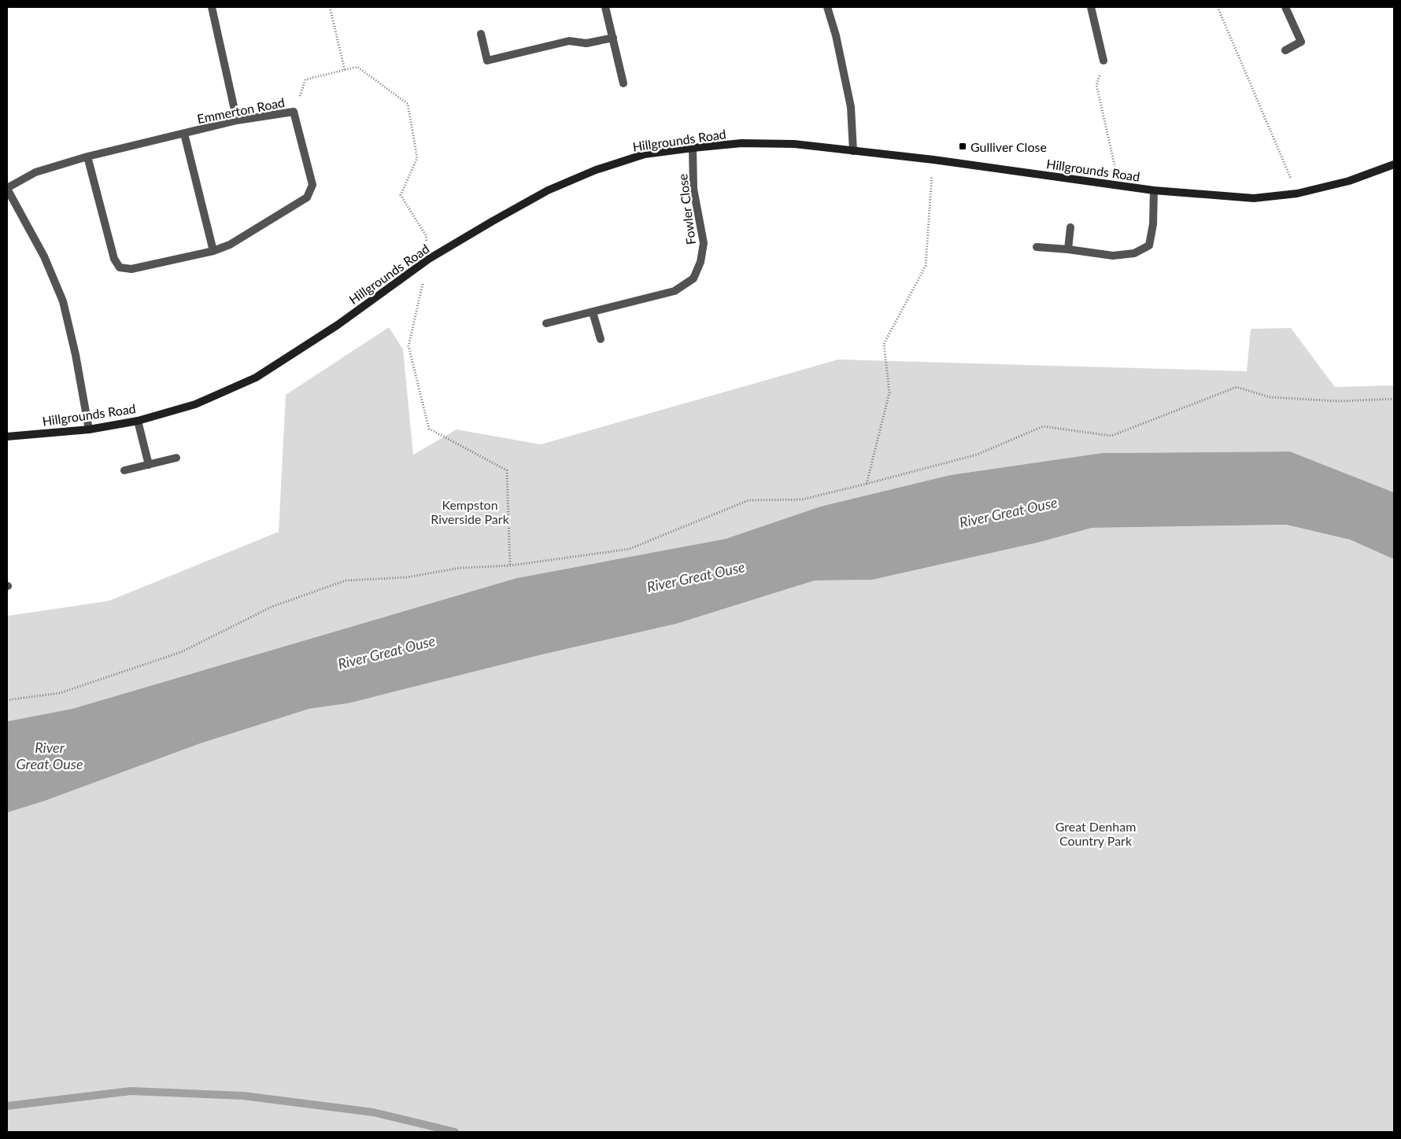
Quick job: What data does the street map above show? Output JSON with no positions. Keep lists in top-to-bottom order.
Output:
{
  "streets": {
    "street": ["Emmerton Road", "Hillgrounds Road", "Fowler Close"]
  },
  "crossings": [
    ["Emmerton Road", "Hillgrounds Road"],
    ["Hillgrounds Road", "Fowler Close"]
  ],
  "water": ["River Great Ouse"],
  "parks": ["Kempston Riverside Park", "Great Denham Country Park"],
  "places": {
    "transit": ["Gulliver Close"]
  }
}
